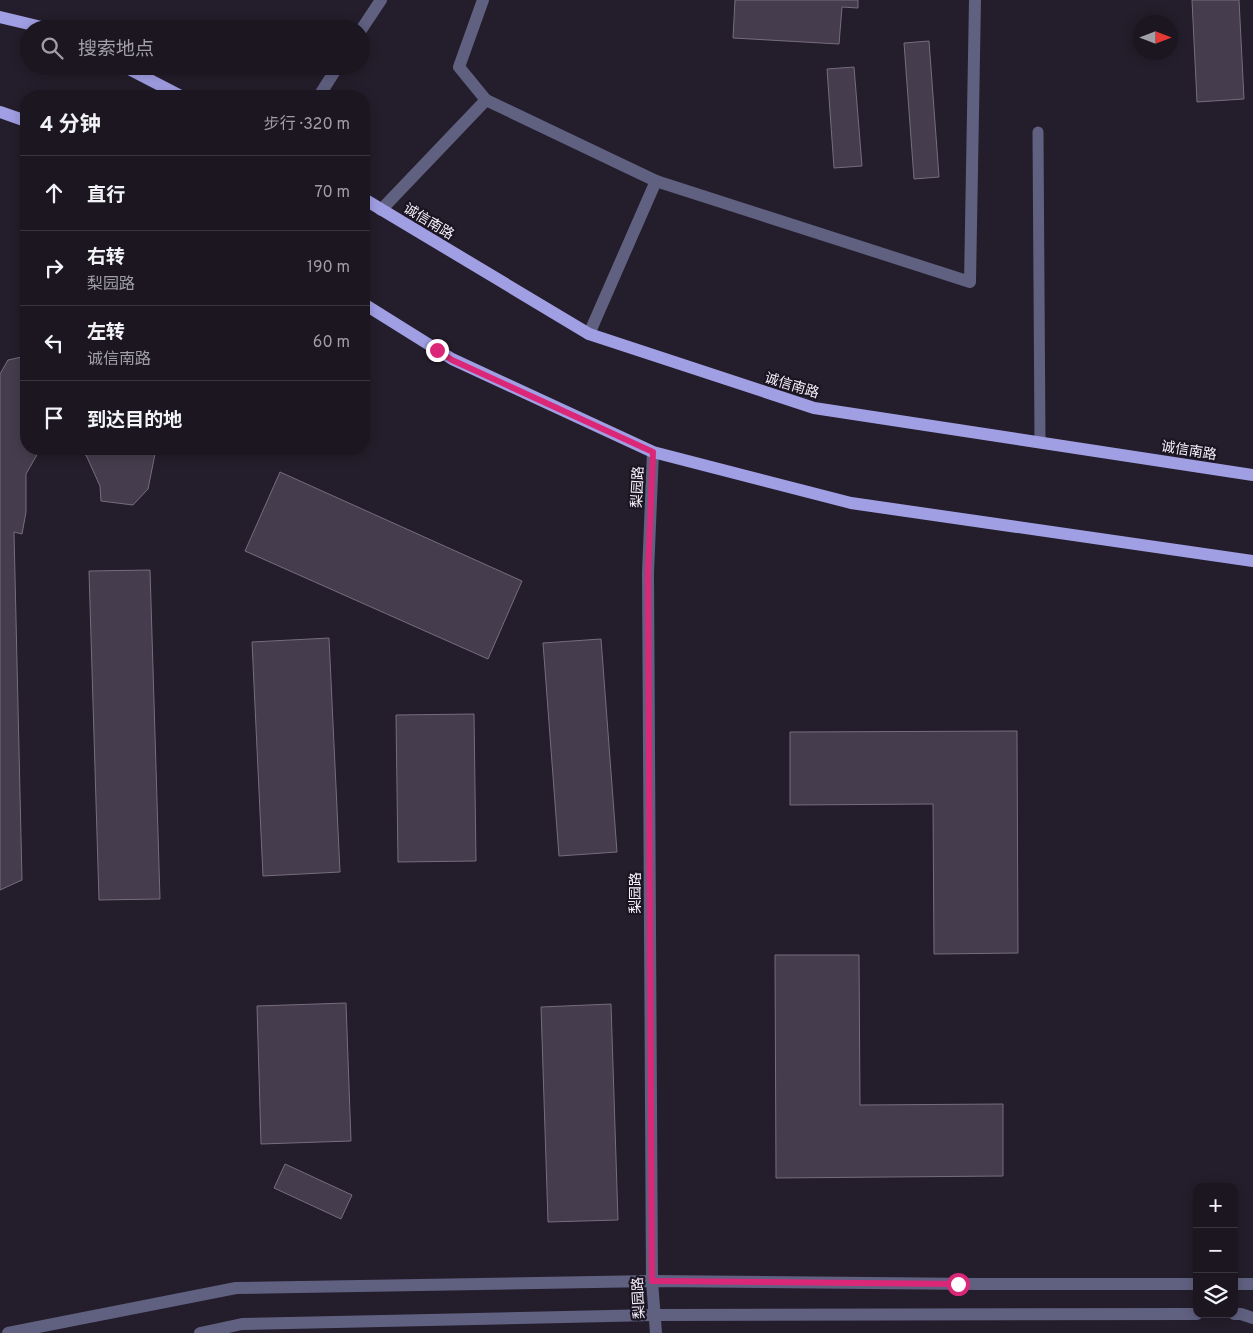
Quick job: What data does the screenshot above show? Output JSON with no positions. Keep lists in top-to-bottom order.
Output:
{
  "streets": {
    "main road": ["诚信南路"],
    "street": ["梨园路"]
  },
  "north": "right",
  "page": {
    "search": "搜索地点",
    "heading": ["4 分钟", "步行 · 320 m"],
    "list": [
      ["直行", "70 m"],
      ["右转", "梨园路", "190 m"],
      ["左转", "诚信南路", "60 m"],
      "到达目的地"
    ],
    "map_buttons": ["+", "−"]
  }
}
